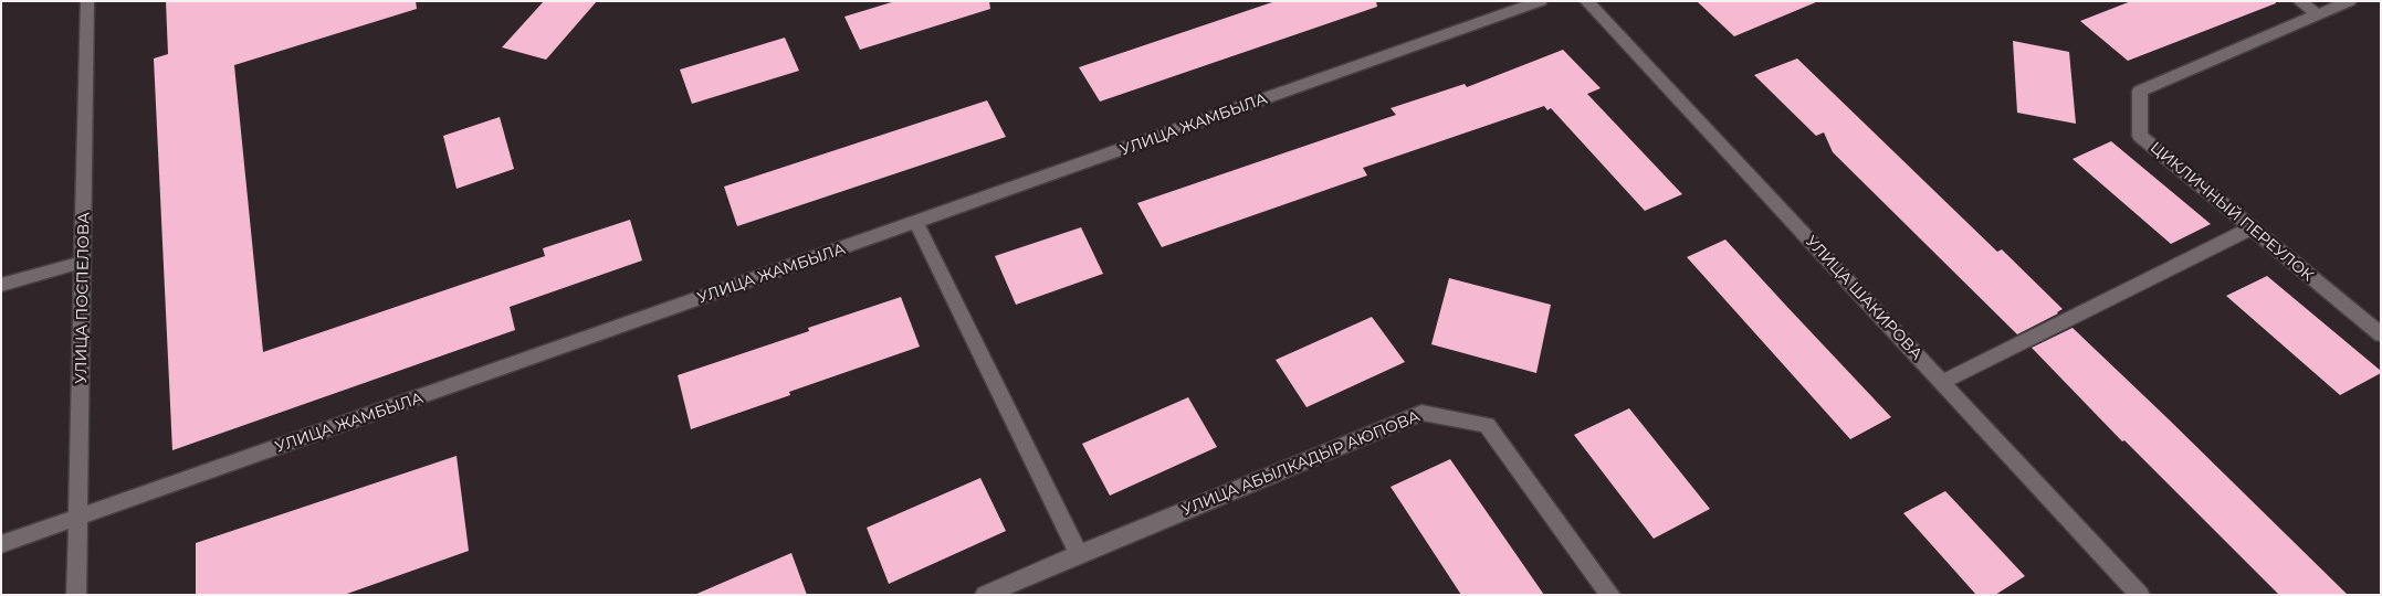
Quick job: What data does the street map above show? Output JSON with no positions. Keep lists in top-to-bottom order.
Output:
{
  "streets": {
    "street": [
      "УЛИЦА ЖАМБЫЛА",
      "ЦИКЛИЧНЫЙ ПЕРЕУЛОК",
      "УЛИЦА ПОСПЕЛОВА",
      "УЛИЦА ШАКИРОВА",
      "УЛИЦА АБЫЛКАДЫР АЮПОВА"
    ]
  },
  "crossings": [
    ["УЛИЦА ЖАМБЫЛА", "УЛИЦА ПОСПЕЛОВА"]
  ]
}
